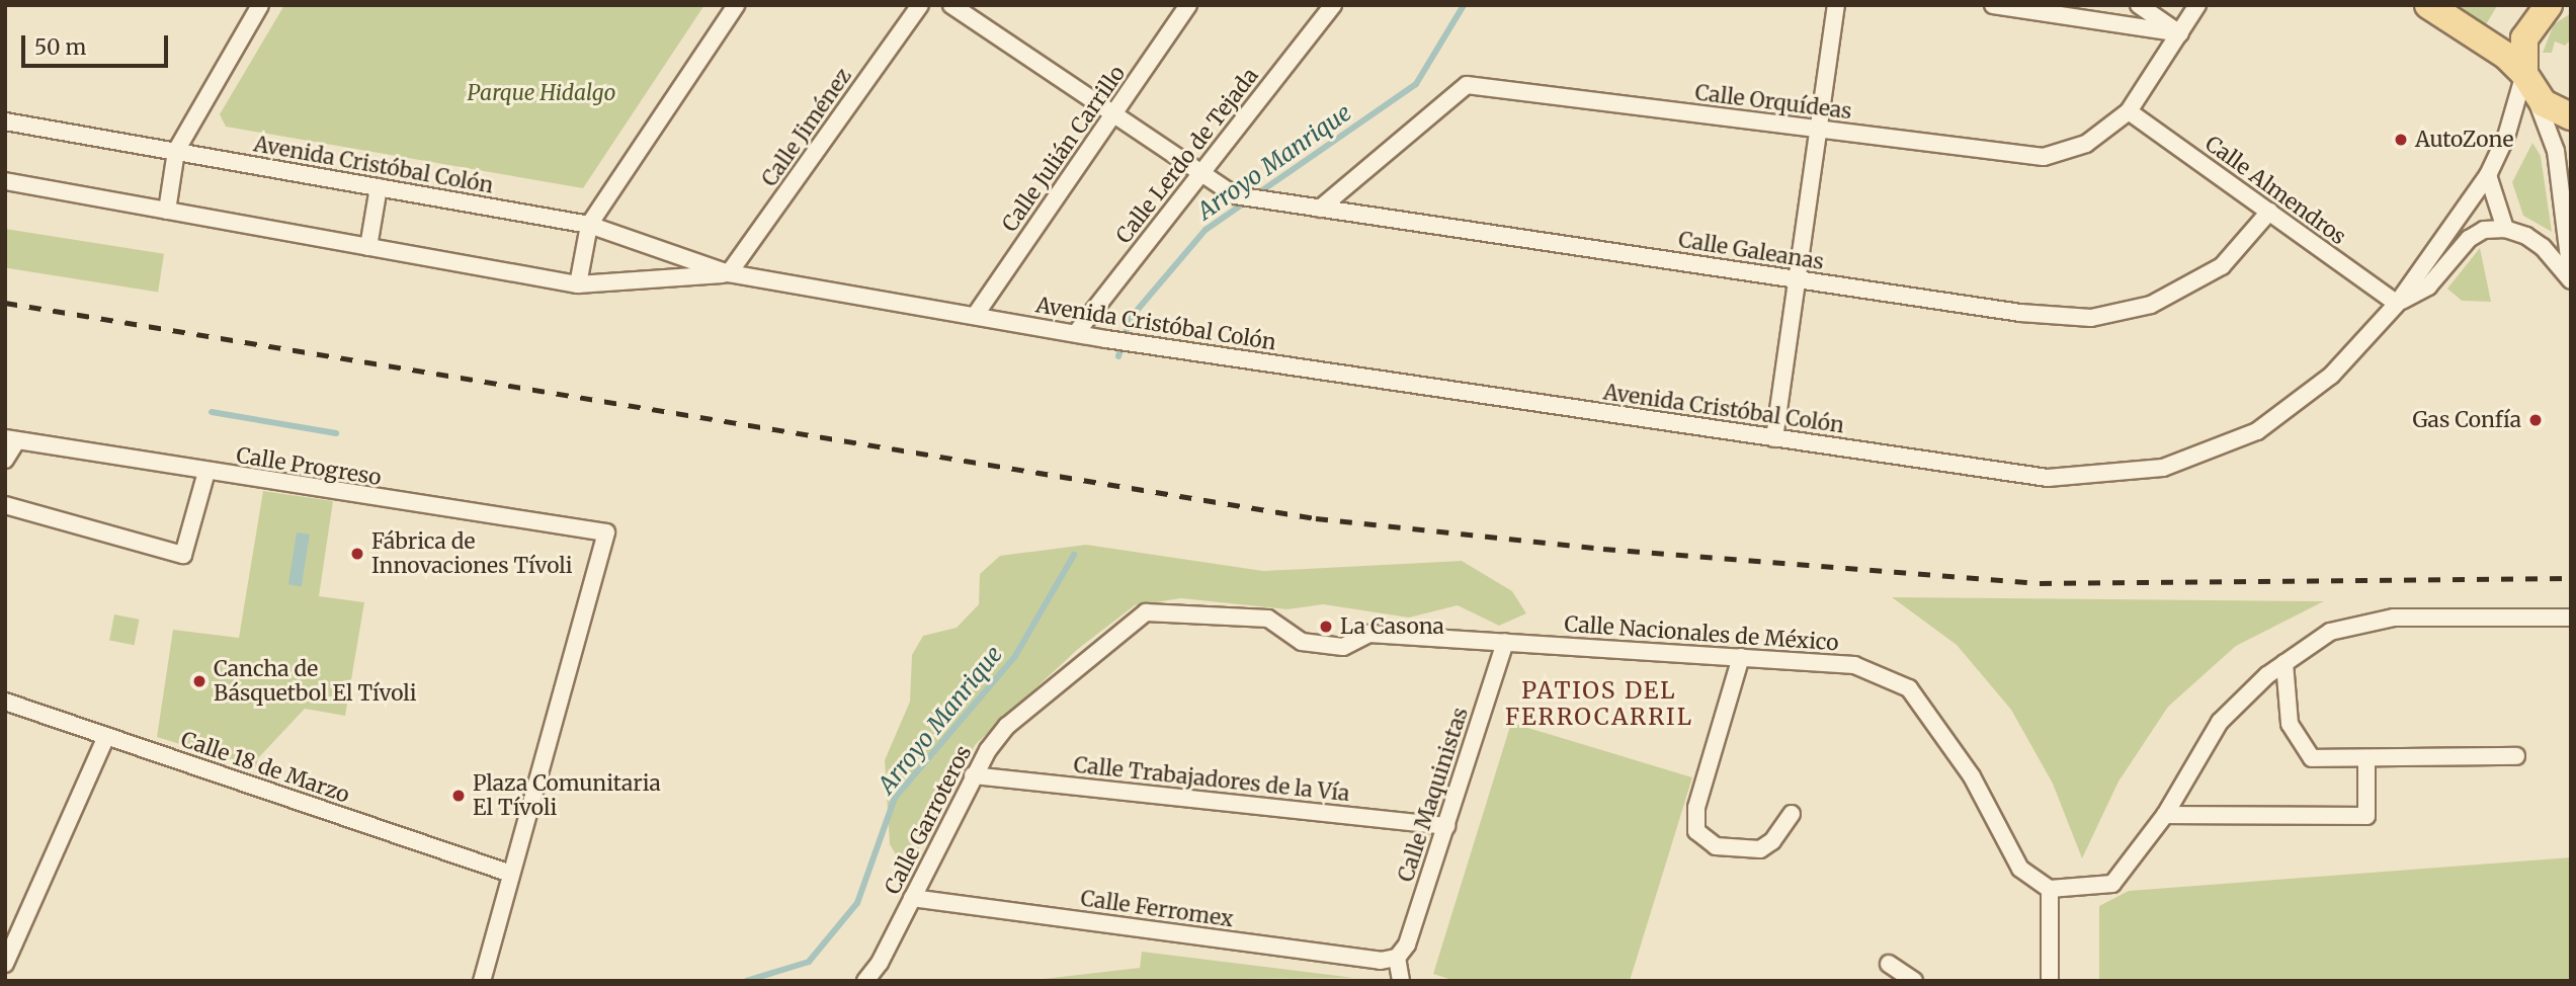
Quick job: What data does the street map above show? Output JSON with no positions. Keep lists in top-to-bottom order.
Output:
{
  "streets": {
    "street": [
      "Calle Orquídeas",
      "Calle Jiménez",
      "Calle Julián Carrillo",
      "Calle Lerdo de Tejada",
      "Avenida Cristóbal Colón",
      "Calle Almendros",
      "Calle Galeanas",
      "Calle Progreso",
      "Calle Nacionales de México",
      "Calle 18 de Marzo",
      "Calle Trabajadores de la Vía",
      "Calle Maquinistas",
      "Calle Garroteros",
      "Calle Ferromex"
    ]
  },
  "crossings": [
    ["Calle Orquídeas", "Calle Almendros"],
    ["Calle Orquídeas", "Calle Galeanas"],
    ["Calle Jiménez", "Avenida Cristóbal Colón"],
    ["Calle Julián Carrillo", "Avenida Cristóbal Colón"],
    ["Calle Julián Carrillo", "Calle Galeanas"],
    ["Calle Lerdo de Tejada", "Avenida Cristóbal Colón"],
    ["Calle Lerdo de Tejada", "Calle Galeanas"],
    ["Avenida Cristóbal Colón", "Calle Almendros"],
    ["Calle Almendros", "Calle Galeanas"],
    ["Calle Progreso", "Calle 18 de Marzo"],
    ["Calle Nacionales de México", "Calle Maquinistas"],
    ["Calle Nacionales de México", "Calle Garroteros"],
    ["Calle Trabajadores de la Vía", "Calle Maquinistas"],
    ["Calle Trabajadores de la Vía", "Calle Garroteros"],
    ["Calle Maquinistas", "Calle Ferromex"],
    ["Calle Garroteros", "Calle Ferromex"]
  ],
  "districts": ["PATIOS DEL FERROCARRIL"],
  "water": ["Arroyo Manrique"],
  "parks": ["Parque Hidalgo"],
  "places": [
    "AutoZone",
    "Gas Confía",
    "Fábrica de Innovaciones Tívoli",
    "La Casona",
    "Cancha de Básquetbol El Tívoli",
    "Plaza Comunitaria El Tívoli"
  ],
  "scale_bar": "50 m"
}
